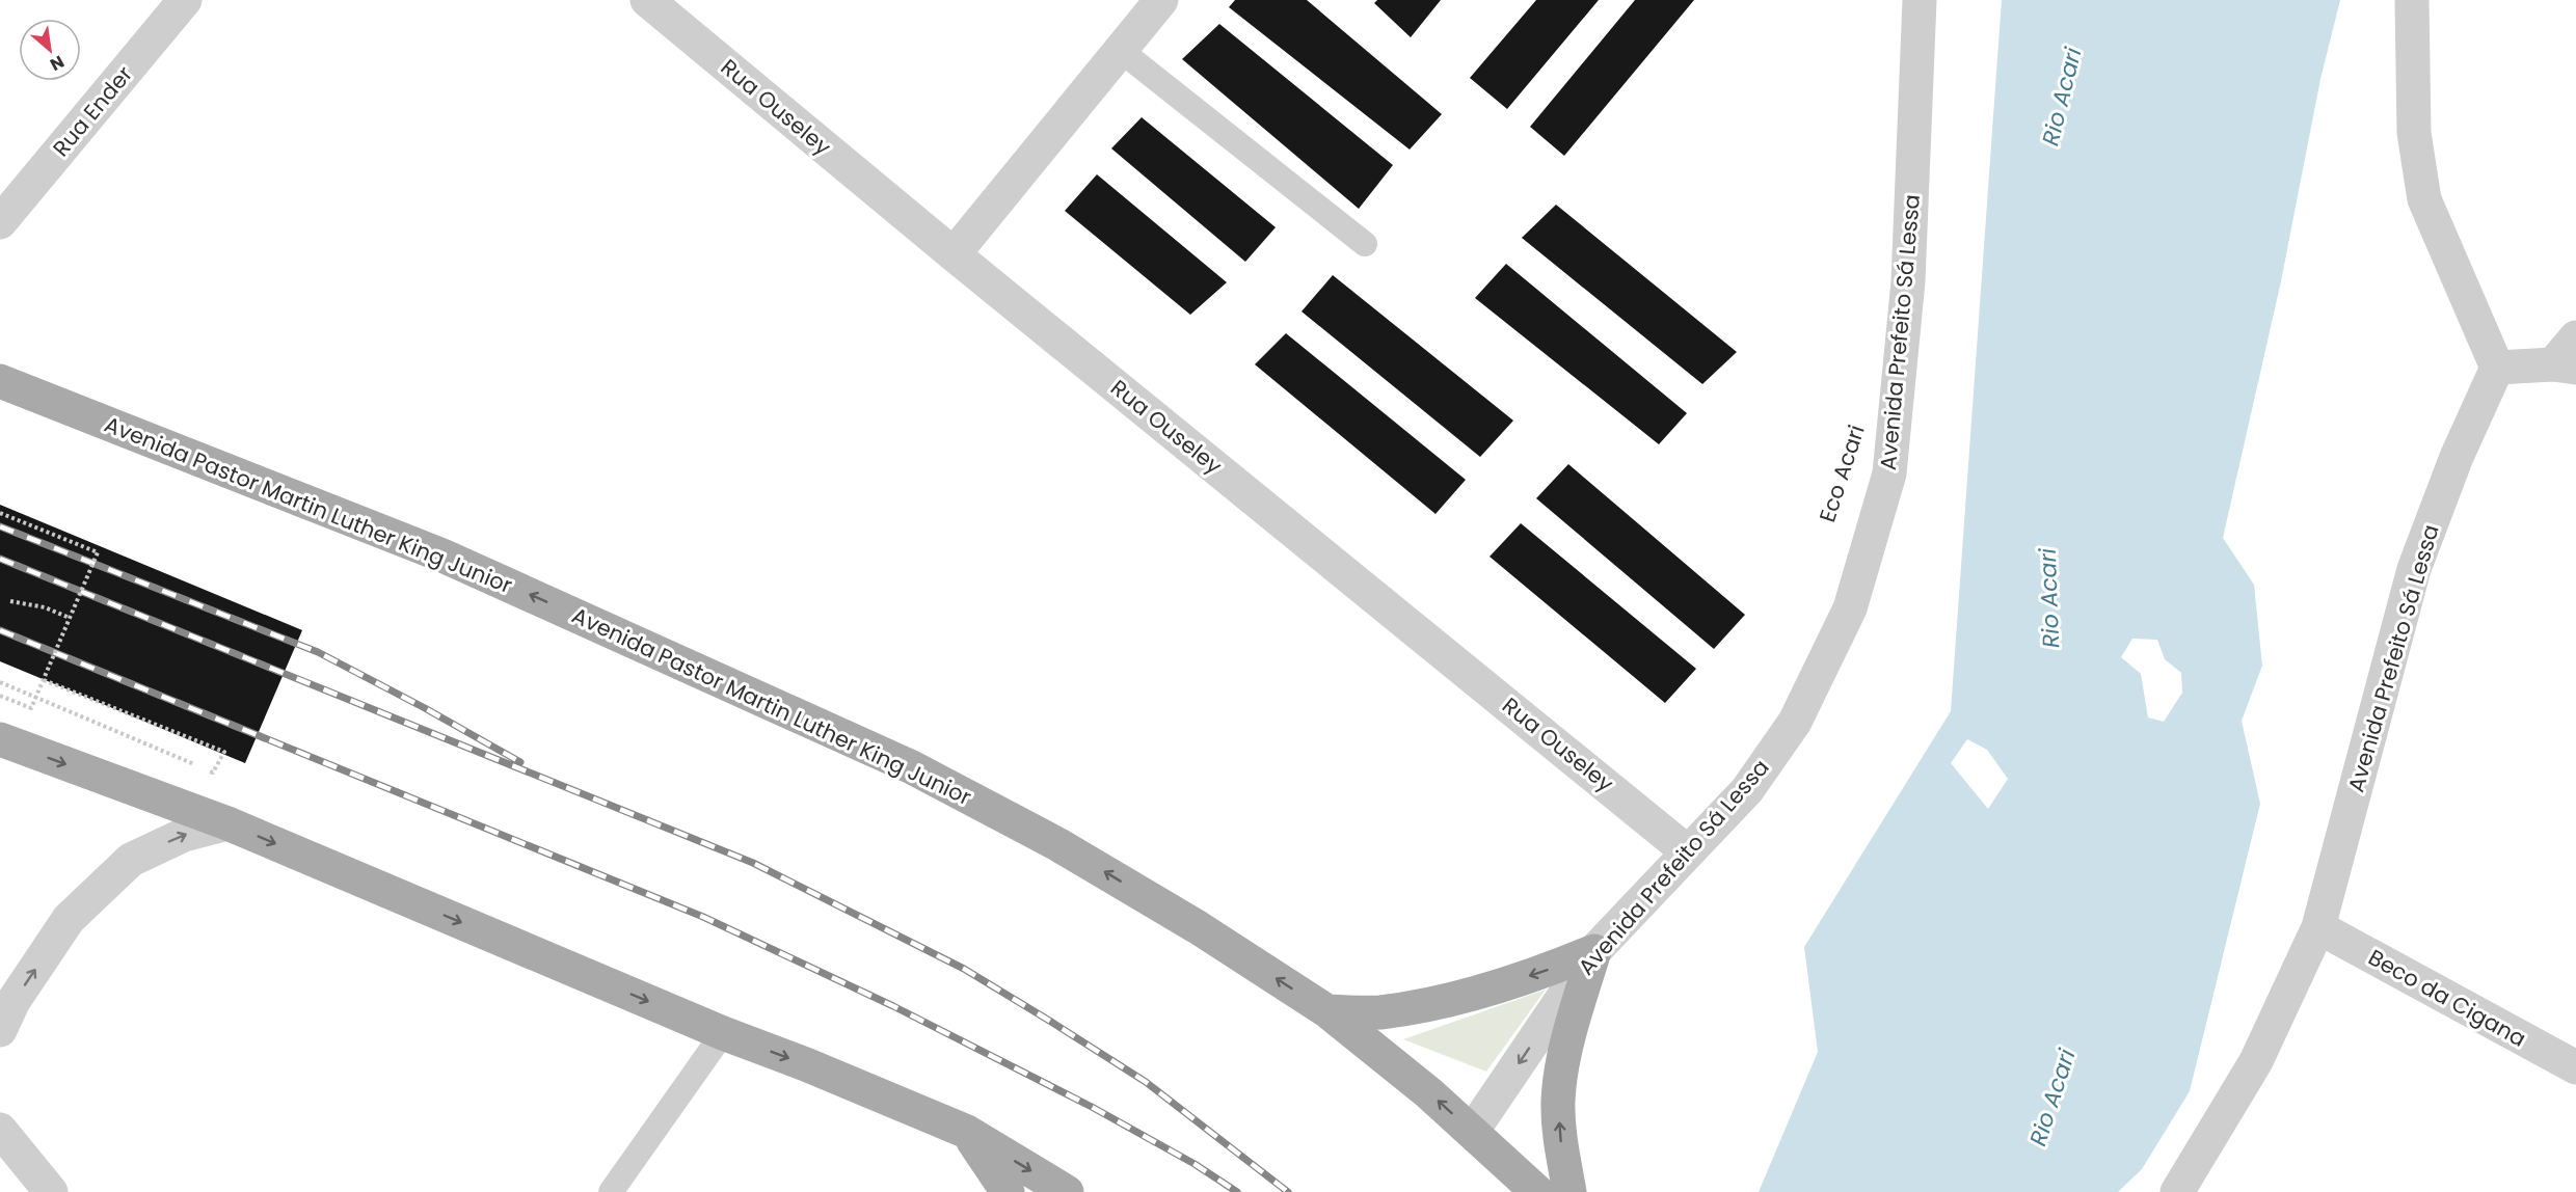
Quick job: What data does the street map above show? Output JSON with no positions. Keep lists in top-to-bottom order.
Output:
{
  "streets": {
    "main road": ["Avenida Pastor Martin Luther King Junior"],
    "street": [
      "Rua Ouseley",
      "Rua Ender",
      "Avenida Prefeito Sá Lessa",
      "Beco da Cigana"
    ]
  },
  "crossings": [
    ["Rua Ouseley", "Avenida Prefeito Sá Lessa"],
    ["Avenida Prefeito Sá Lessa", "Avenida Pastor Martin Luther King Junior"],
    ["Avenida Prefeito Sá Lessa", "Beco da Cigana"]
  ],
  "one_way": ["Avenida Pastor Martin Luther King Junior"],
  "water": ["Rio Acari"],
  "north": "bottom right"
}
